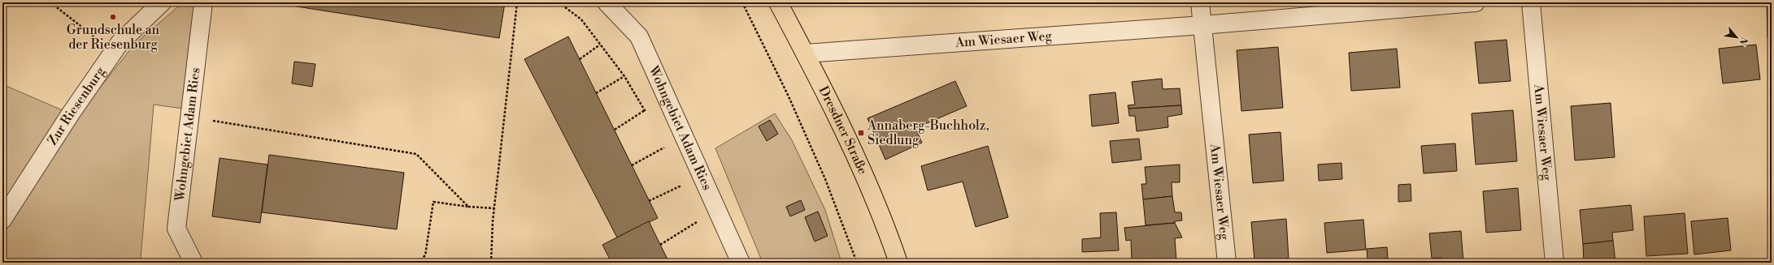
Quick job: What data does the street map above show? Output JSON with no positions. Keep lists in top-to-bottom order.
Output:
{
  "streets": {
    "main road": ["Dresdner Straße"],
    "street": ["Am Wiesaer Weg", "Zur Riesenburg", "Wohngebiet Adam Ries"]
  },
  "crossings": [
    ["Am Wiesaer Weg", "Dresdner Straße"]
  ],
  "places": {
    "other": ["Grundschule an der Riesenburg"],
    "transit": ["Annaberg-Buchholz, Siedlung"]
  },
  "north": "bottom right"
}
